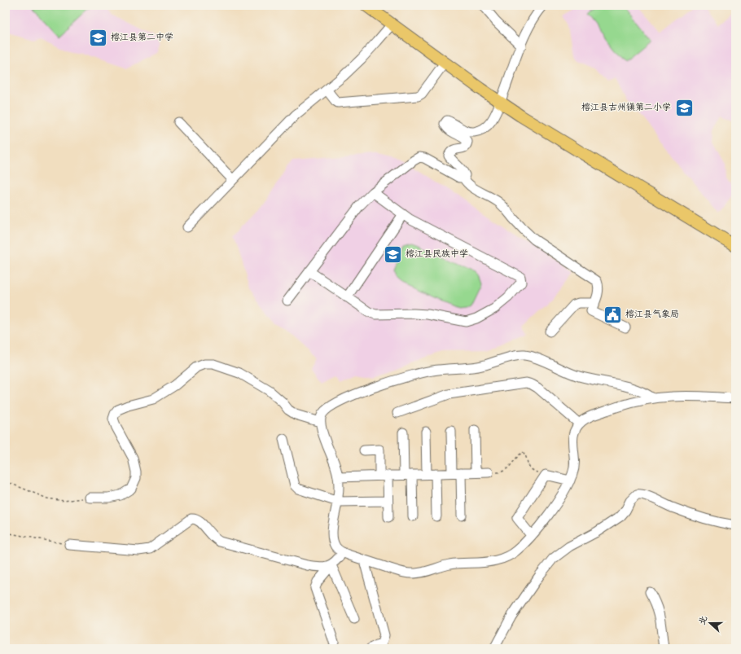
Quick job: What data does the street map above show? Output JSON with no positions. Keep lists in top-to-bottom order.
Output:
{
  "places": {
    "school or university": ["榕江县第二中学", "榕江县古州镇第二小学", "榕江县民族中学"],
    "public building": ["榕江县气象局"]
  },
  "north": "left"
}
